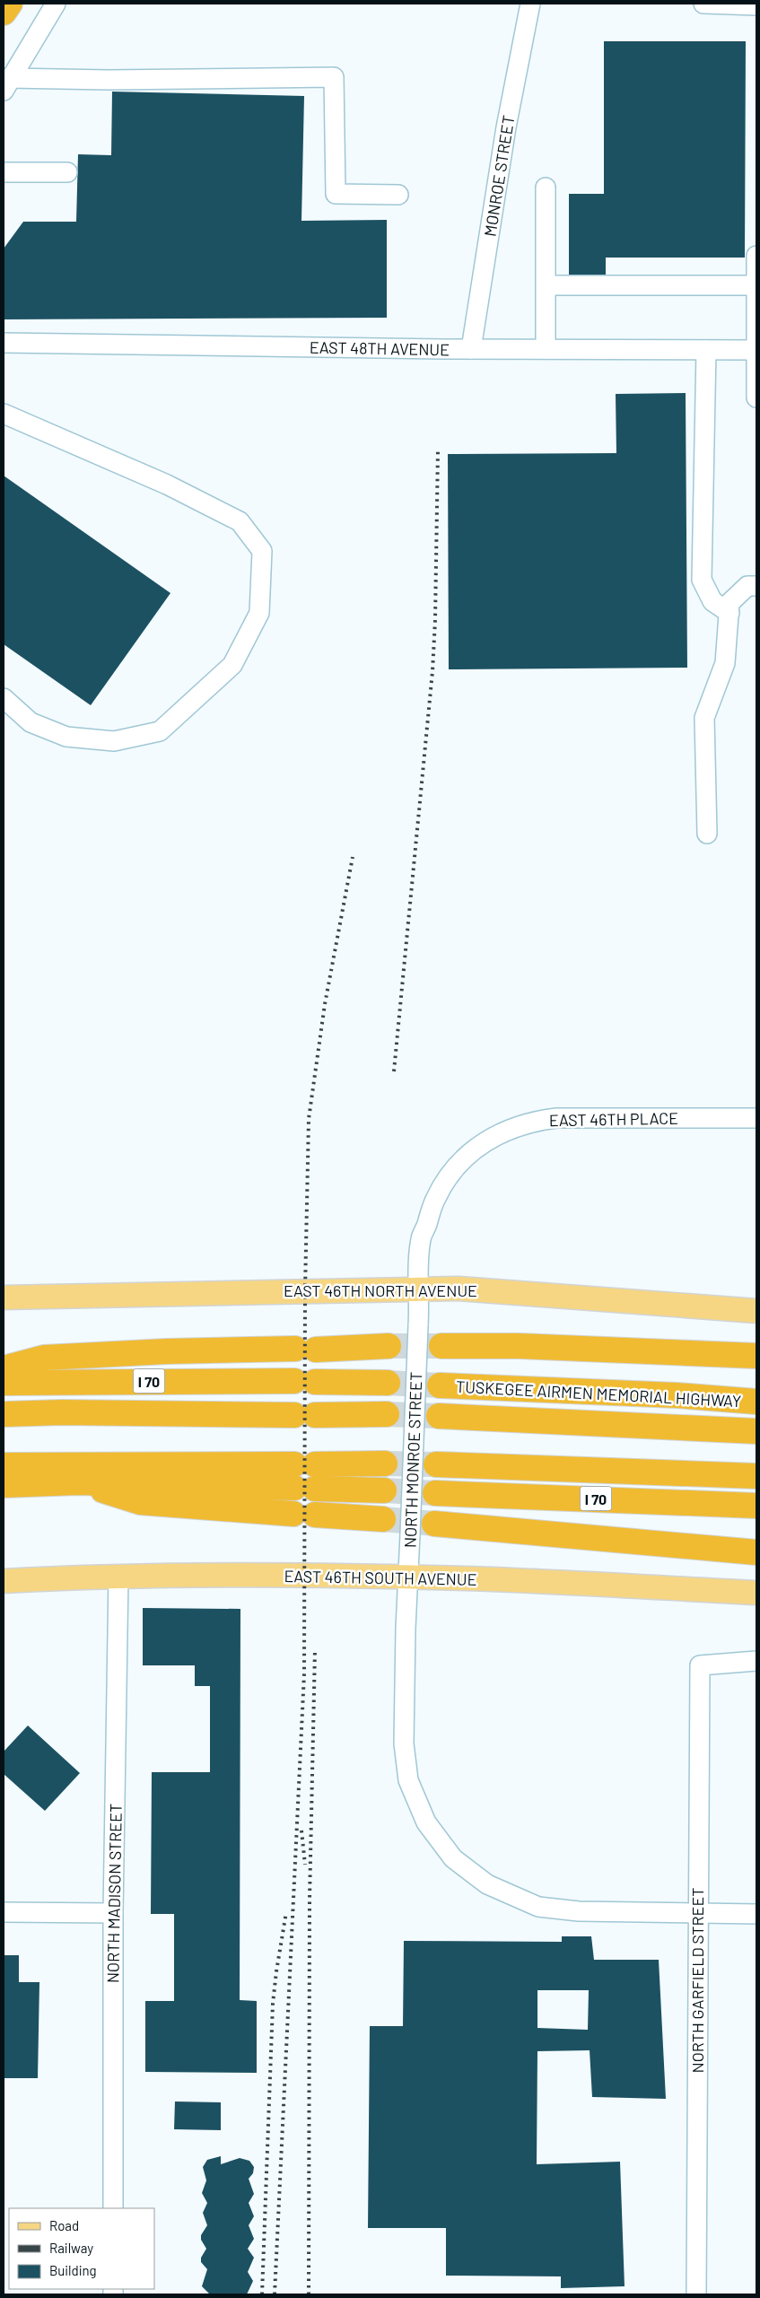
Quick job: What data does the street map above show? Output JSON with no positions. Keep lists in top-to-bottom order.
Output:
{
  "streets": {
    "highway": ["I 70", "TUSKEGEE AIRMEN MEMORIAL HIGHWAY"],
    "main road": ["EAST 46TH NORTH AVENUE", "EAST 46TH SOUTH AVENUE"],
    "street": [
      "MONROE STREET",
      "EAST 48TH AVENUE",
      "EAST 46TH PLACE",
      "NORTH MONROE STREET",
      "NORTH MADISON STREET",
      "NORTH GARFIELD STREET"
    ]
  },
  "crossings": [
    ["MONROE STREET", "EAST 48TH AVENUE"],
    ["EAST 46TH PLACE", "NORTH MONROE STREET"],
    ["EAST 46TH NORTH AVENUE", "NORTH MONROE STREET"],
    ["NORTH MONROE STREET", "EAST 46TH SOUTH AVENUE"],
    ["NORTH MONROE STREET", "NORTH GARFIELD STREET"],
    ["EAST 46TH SOUTH AVENUE", "NORTH MADISON STREET"]
  ],
  "legend": ["Road", "Railway", "Building"]
}
